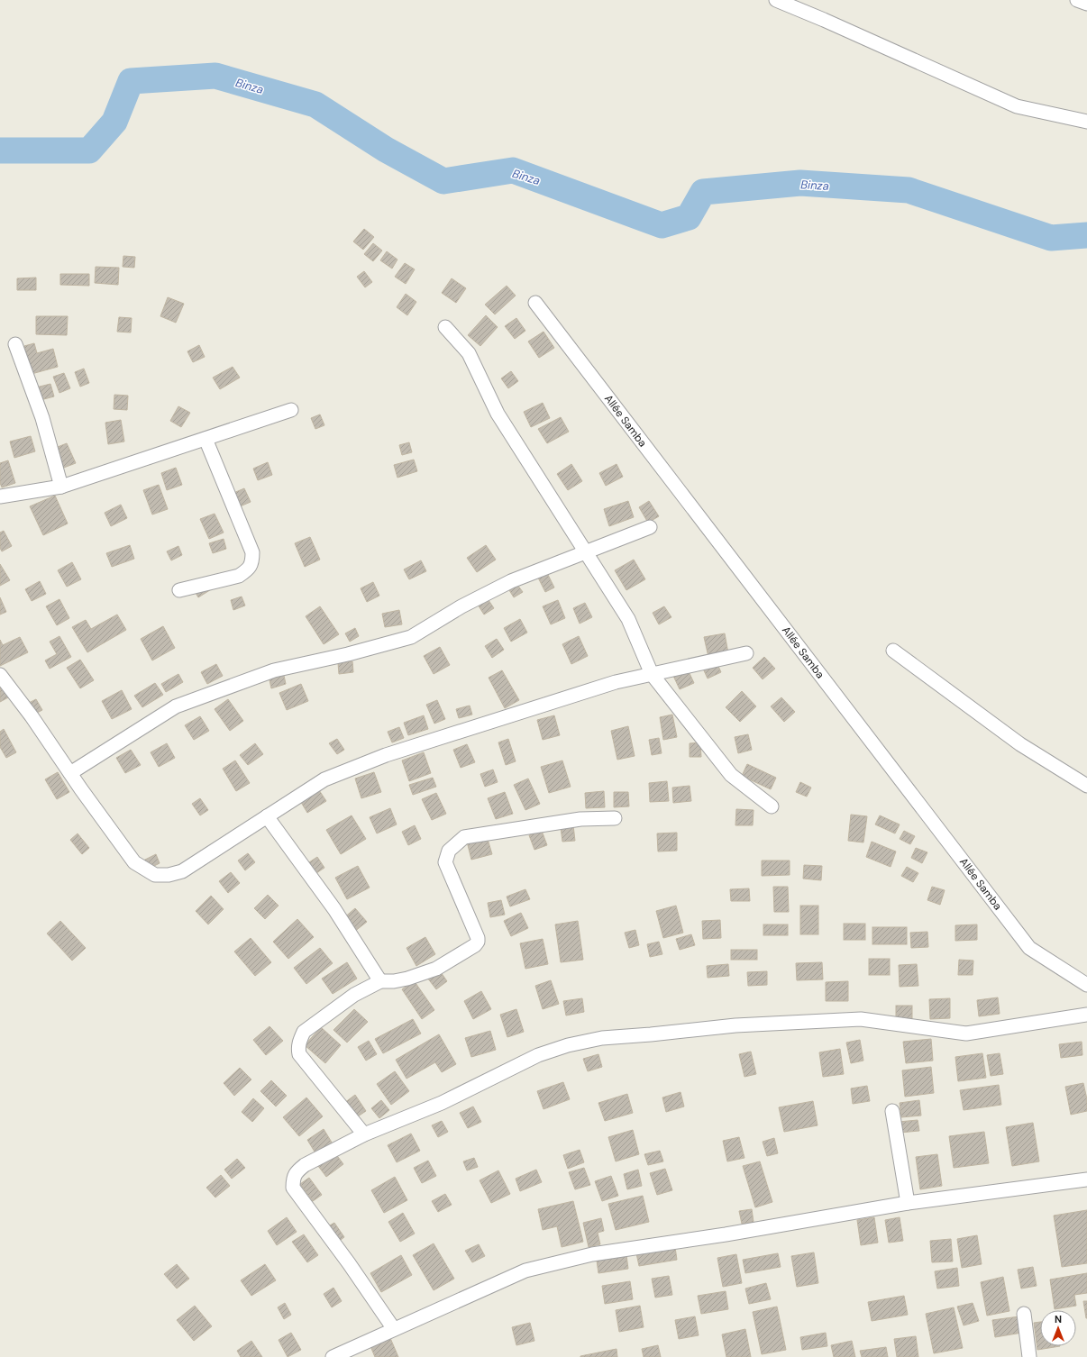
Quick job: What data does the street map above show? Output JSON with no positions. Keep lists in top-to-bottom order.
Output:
{
  "streets": {
    "street": ["Allée Samba"]
  },
  "water": ["Binza"],
  "north": "top"
}
